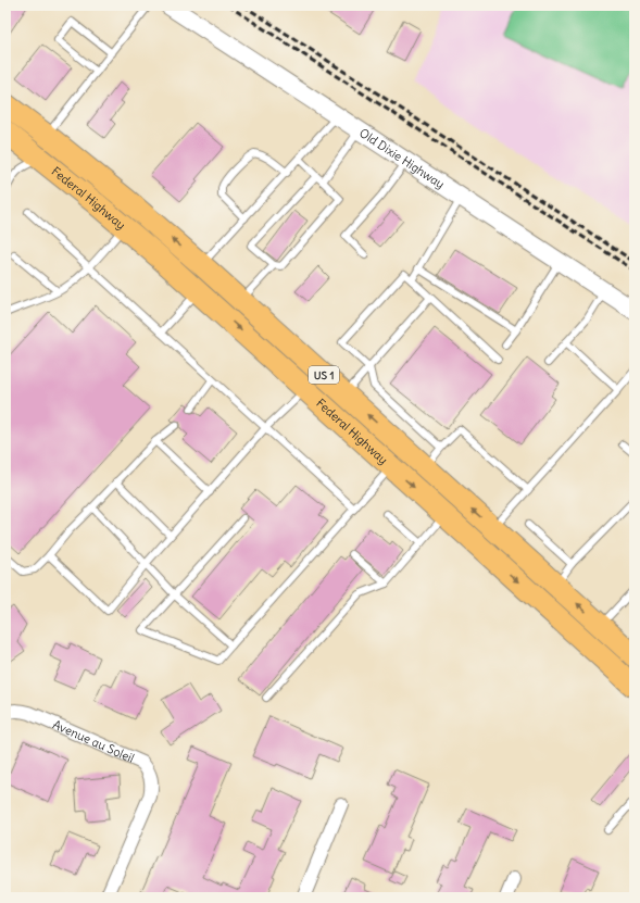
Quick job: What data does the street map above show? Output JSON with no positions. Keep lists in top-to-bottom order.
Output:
{
  "streets": {
    "main road": ["Federal Highway", "US 1"],
    "street": ["Old Dixie Highway", "Avenue au Soleil"]
  }
}
